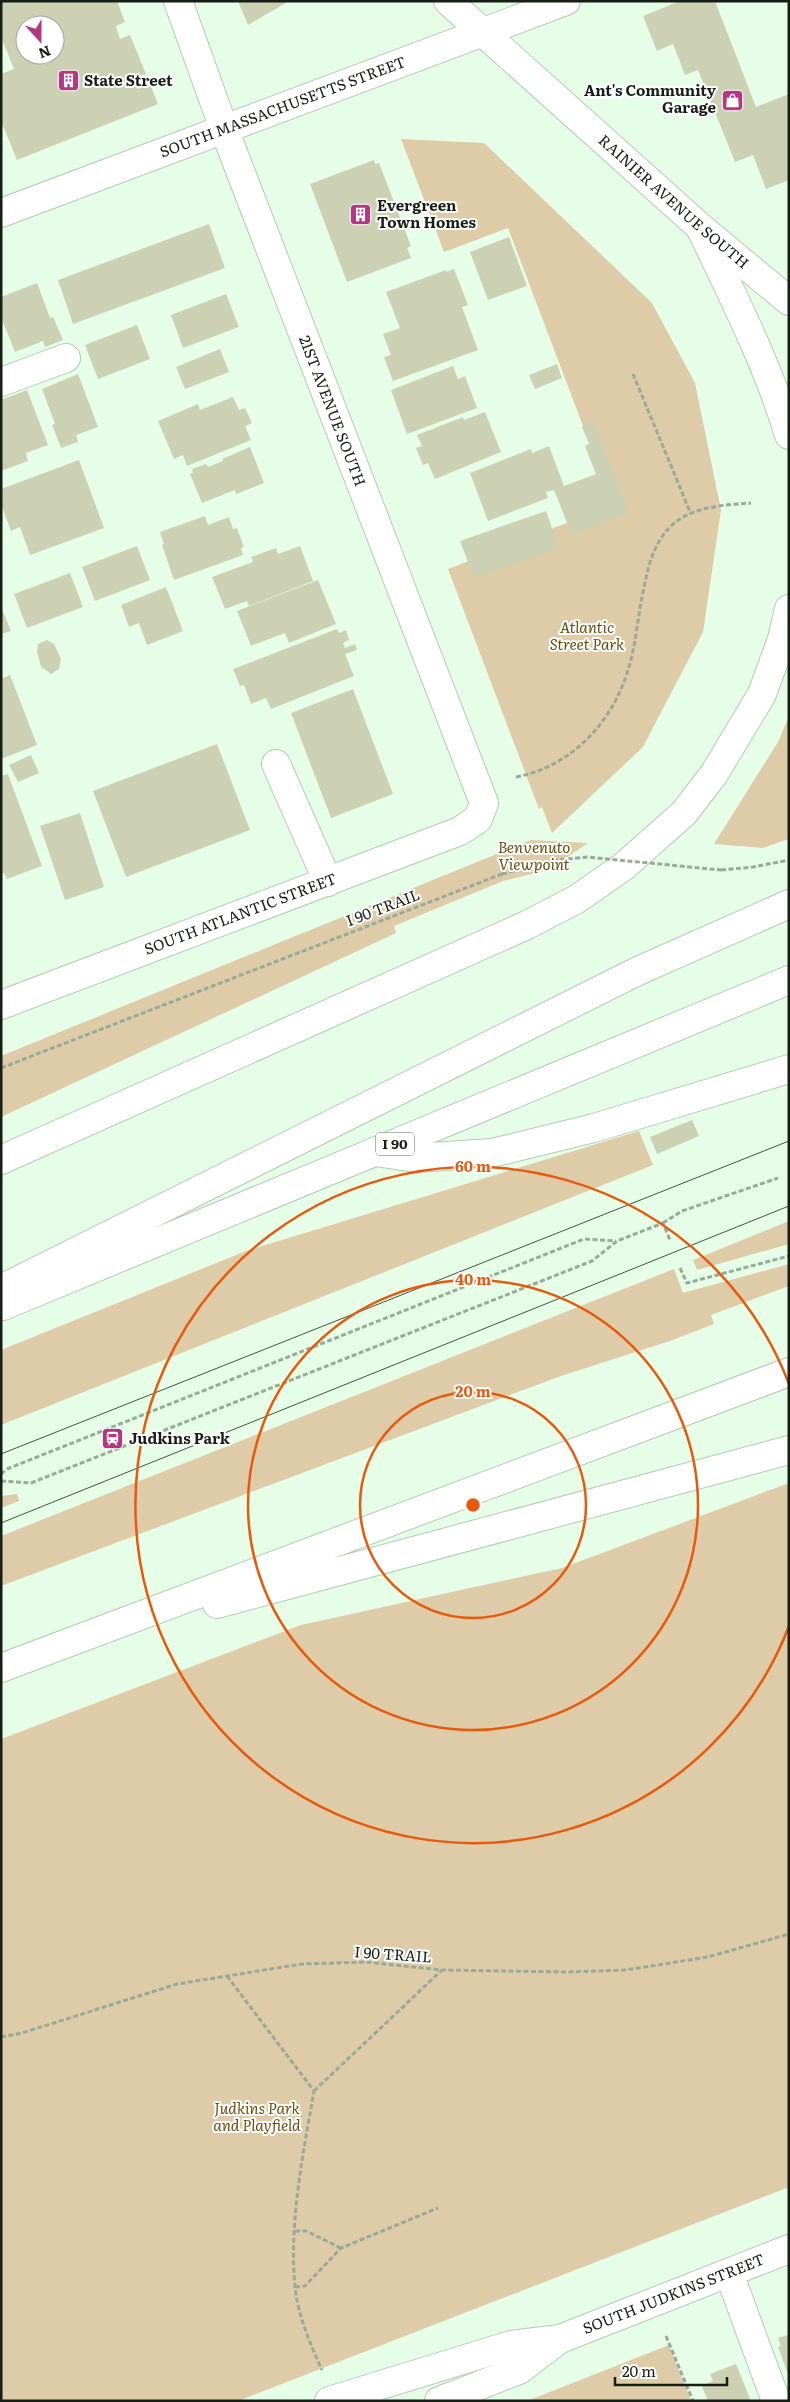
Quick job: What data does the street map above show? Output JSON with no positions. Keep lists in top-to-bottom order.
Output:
{
  "streets": {
    "main road": [
      "SOUTH MASSACHUSETTS STREET",
      "RAINIER AVENUE SOUTH",
      "21ST AVENUE SOUTH",
      "SOUTH ATLANTIC STREET",
      "I 90",
      "SOUTH JUDKINS STREET"
    ],
    "path": ["I 90 TRAIL"]
  },
  "crossings": [
    ["SOUTH MASSACHUSETTS STREET", "RAINIER AVENUE SOUTH"],
    ["SOUTH MASSACHUSETTS STREET", "21ST AVENUE SOUTH"],
    ["21ST AVENUE SOUTH", "SOUTH ATLANTIC STREET"]
  ],
  "parks": ["Atlantic Street Park", "Benvenuto Viewpoint", "Judkins Park and Playfield"],
  "places": {
    "building": ["State Street", "Evergreen Town Homes"],
    "shop": ["Ant's Community Garage"],
    "station": ["Judkins Park"]
  },
  "scale_bar": "20 m",
  "north": "bottom",
  "rings": ["60 m", "40 m", "20 m"]
}
